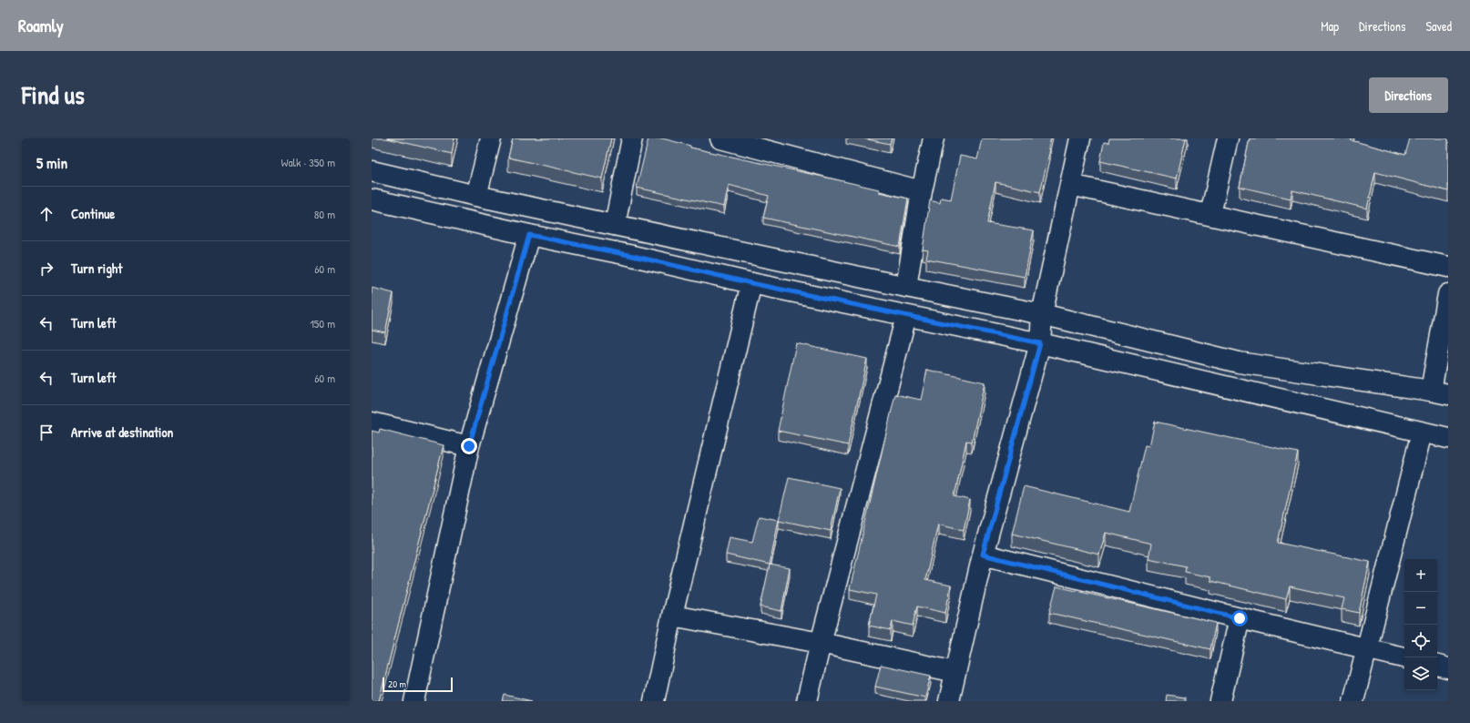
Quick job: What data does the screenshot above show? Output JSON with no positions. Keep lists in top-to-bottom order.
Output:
{
  "scale_bar": "20 m",
  "page": {
    "header": "Roamly",
    "nav": ["Map", "Directions", "Saved"],
    "title": "Find us",
    "buttons": "Directions",
    "heading": ["5 min", "Walk · 350 m"],
    "list": [
      ["Continue", "80 m"],
      ["Turn right", "60 m"],
      ["Turn left", "150 m"],
      ["Turn left", "60 m"],
      "Arrive at destination"
    ],
    "map_buttons": ["+", "−"],
    "scale": "20 m"
  }
}
